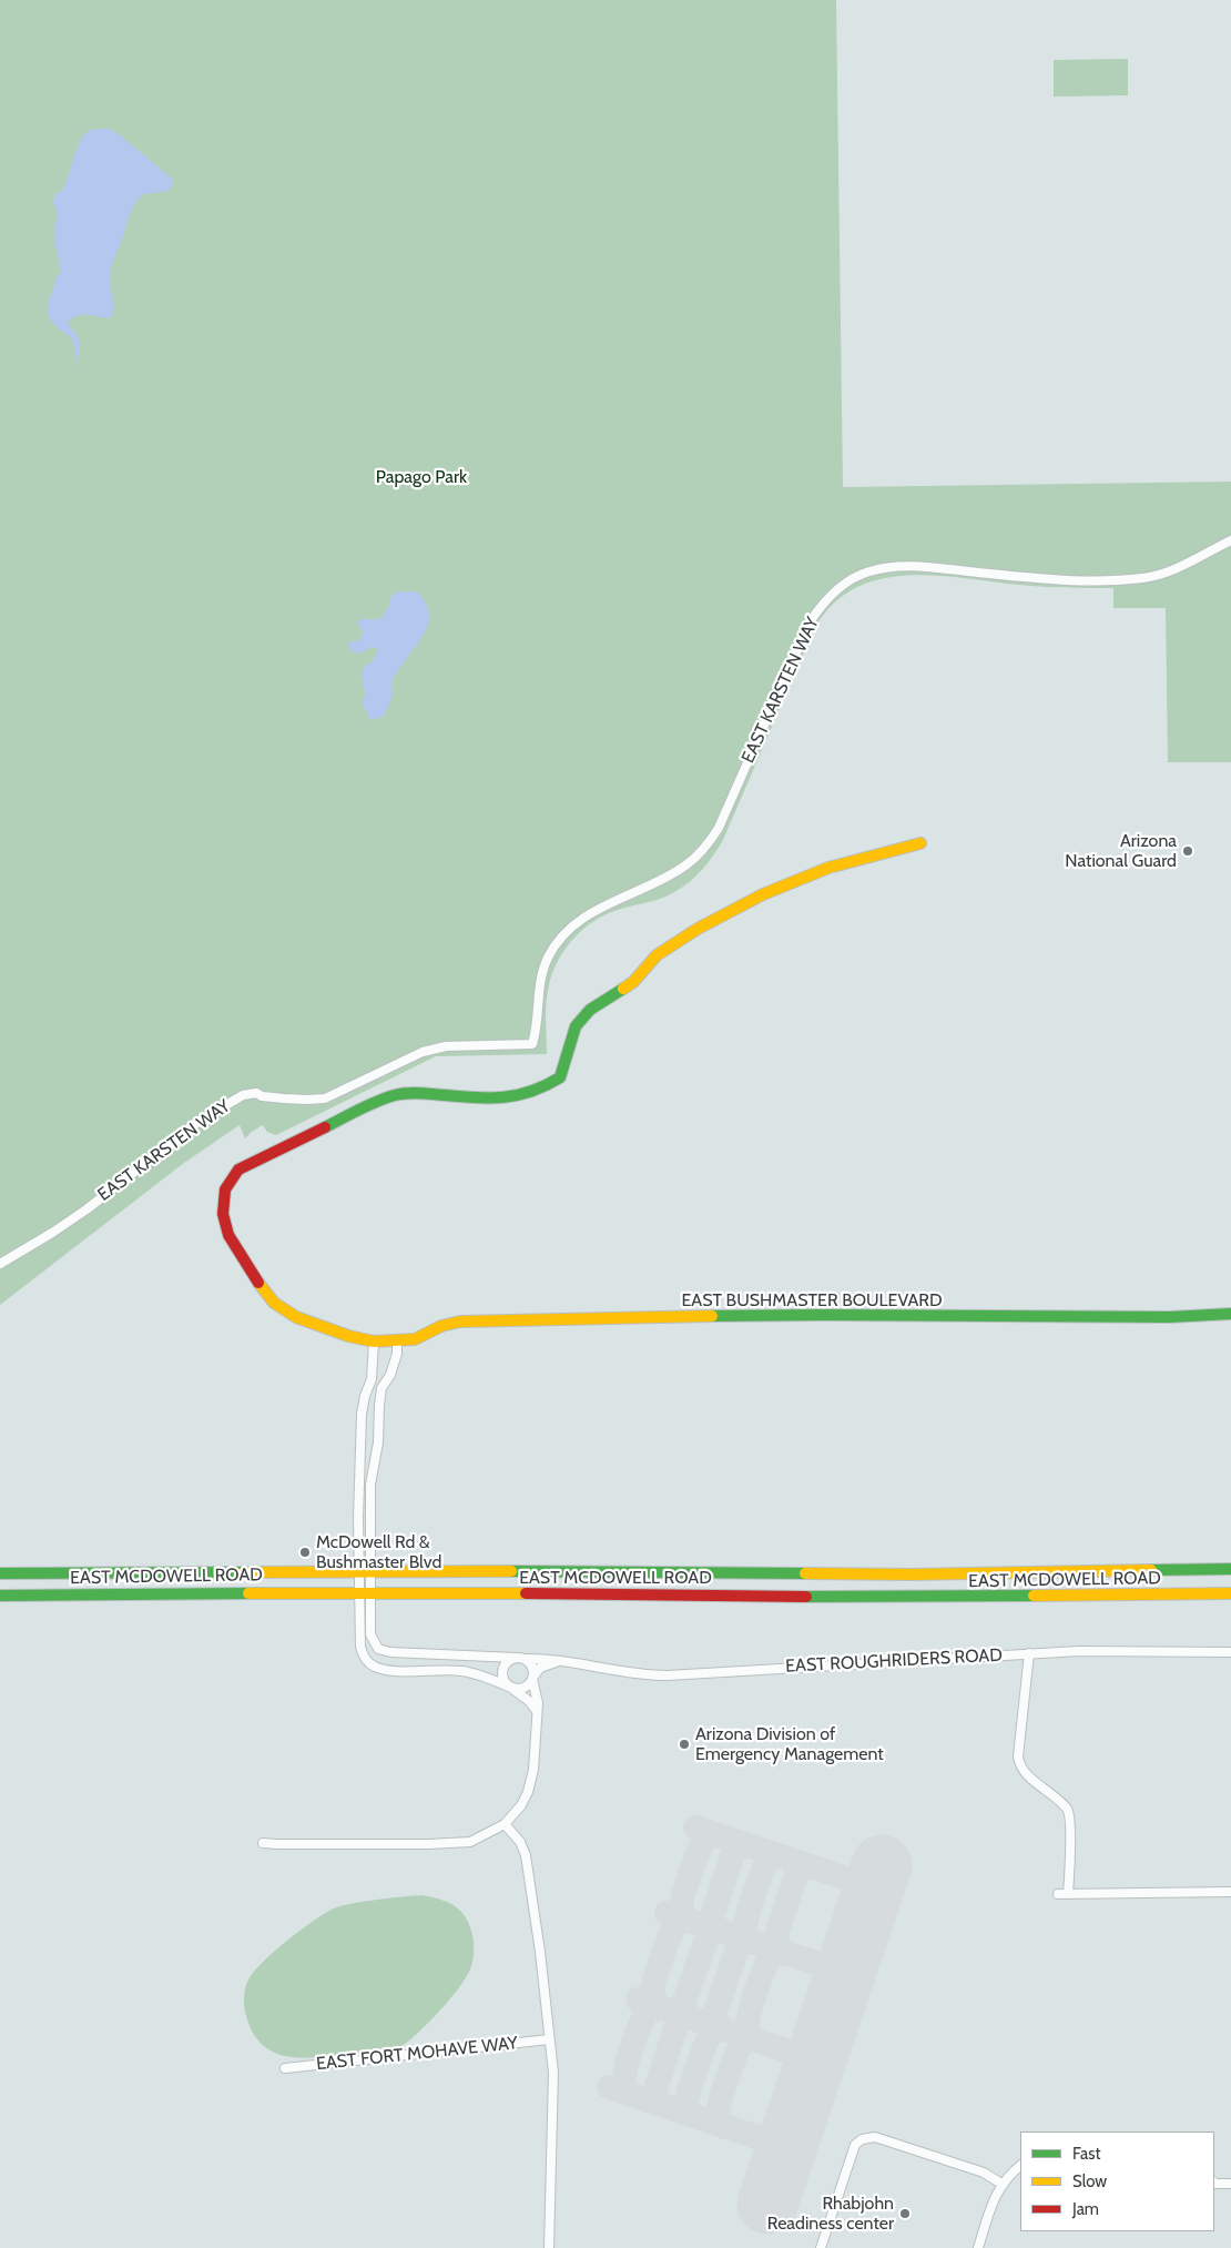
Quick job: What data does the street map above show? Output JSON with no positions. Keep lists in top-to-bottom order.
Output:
{
  "streets": {
    "main road": ["EAST BUSHMASTER BOULEVARD", "EAST MCDOWELL ROAD"],
    "street": ["EAST KARSTEN WAY", "EAST ROUGHRIDERS ROAD", "EAST FORT MOHAVE WAY"]
  },
  "parks": ["Papago Park"],
  "places": [
    "Arizona National Guard",
    "McDowell Rd & Bushmaster Blvd",
    "Arizona Division of Emergency Management",
    "Rhabjohn Readiness center"
  ],
  "legend": ["Fast", "Slow", "Jam"]
}
